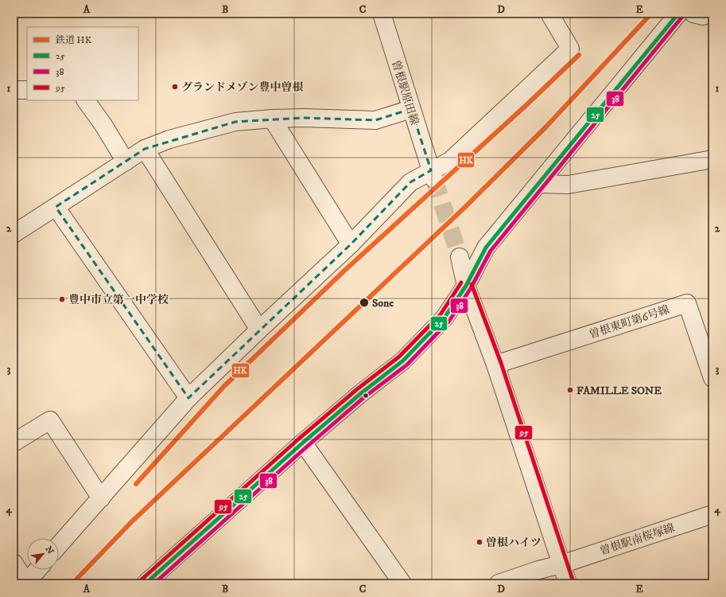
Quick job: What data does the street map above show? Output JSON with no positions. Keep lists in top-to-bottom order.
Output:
{
  "streets": {
    "street": ["曽根駅原田線", "曽根東町第6号線", "曽根駅南桜塚線"]
  },
  "places": [
    "グランドメゾン豊中曽根",
    "豊中市立第一中学校",
    "Sone",
    "FAMILLE SONE",
    "曽根ハイツ"
  ],
  "lines": [
    "rail line HK",
    "transit line 25",
    "transit line 38",
    "transit line 95"
  ],
  "legend": [
    "鉄道 HK",
    "25",
    "38",
    "95"
  ],
  "north": "top right",
  "grid": {
    "columns": [
      "A",
      "B",
      "C",
      "D",
      "E"
    ],
    "rows": [
      "1",
      "2",
      "3",
      "4"
    ]
  }
}
